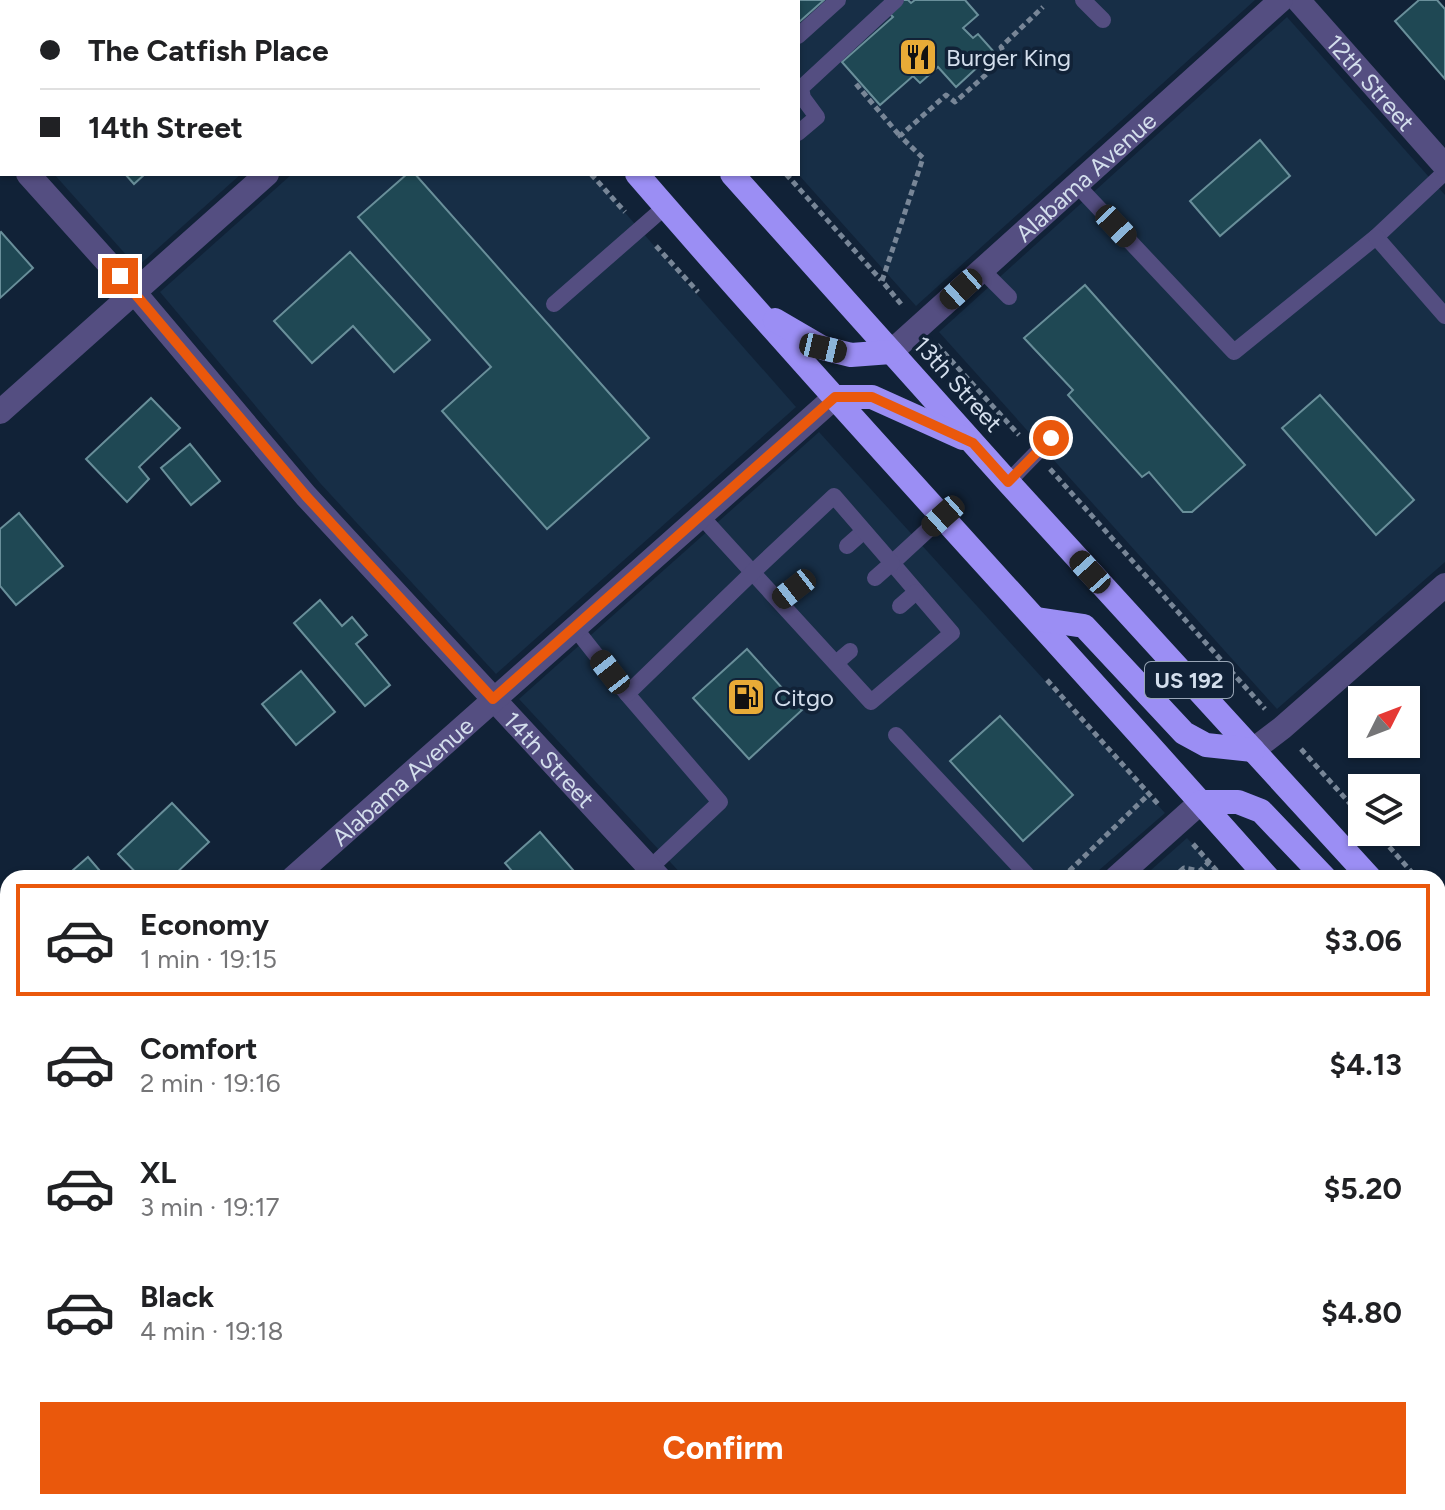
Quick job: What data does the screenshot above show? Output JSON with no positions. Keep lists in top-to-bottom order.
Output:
{
  "streets": {
    "highway": ["13th Street", "US 192"],
    "street": ["12th Street", "Alabama Avenue", "14th Street"]
  },
  "crossings": [
    ["Alabama Avenue", "13th Street"],
    ["Alabama Avenue", "US 192"],
    ["Alabama Avenue", "14th Street"]
  ],
  "places": {
    "restaurant": ["Burger King"],
    "fuel station": ["Citgo"]
  },
  "north": "top right",
  "page": {
    "banner": ["The Catfish Place", "14th Street"],
    "list": [
      {
        "name": "Economy",
        "note": "1 min · 19:15",
        "value": "$3.06"
      },
      {
        "name": "Comfort",
        "note": "2 min · 19:16",
        "value": "$4.13"
      },
      {
        "name": "XL",
        "note": "3 min · 19:17",
        "value": "$5.20"
      },
      {
        "name": "Black",
        "note": "4 min · 19:18",
        "value": "$4.80"
      }
    ],
    "buttons": "Confirm"
  }
}
